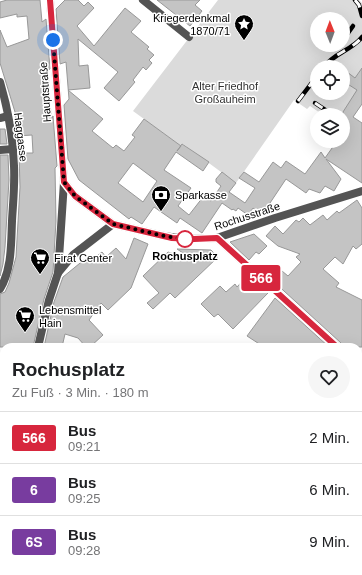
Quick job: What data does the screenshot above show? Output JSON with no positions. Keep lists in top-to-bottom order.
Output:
{
  "streets": {
    "street": ["Hauptstraße", "Haggasse", "Rochusstraße"]
  },
  "parks": ["Alter Friedhof Großauheim"],
  "places": {
    "place": ["Kriegerdenkmal 1870/71"],
    "bank": ["Sparkasse"],
    "other": ["Rochusplatz"],
    "supermarket": ["Firat Center", "Lebensmittel Hain"]
  },
  "lines": ["bus line 566"],
  "north": "top",
  "page": {
    "on_map": "566",
    "heading": ["Rochusplatz", "Zu Fuß · 3 Min. · 180 m"],
    "list": [
      {
        "mark": "566",
        "name": "Bus",
        "note": "09:21",
        "value": "2 Min."
      },
      {
        "mark": "6",
        "name": "Bus",
        "note": "09:25",
        "value": "6 Min."
      },
      {
        "mark": "6S",
        "name": "Bus",
        "note": "09:28",
        "value": "9 Min."
      }
    ]
  }
}
